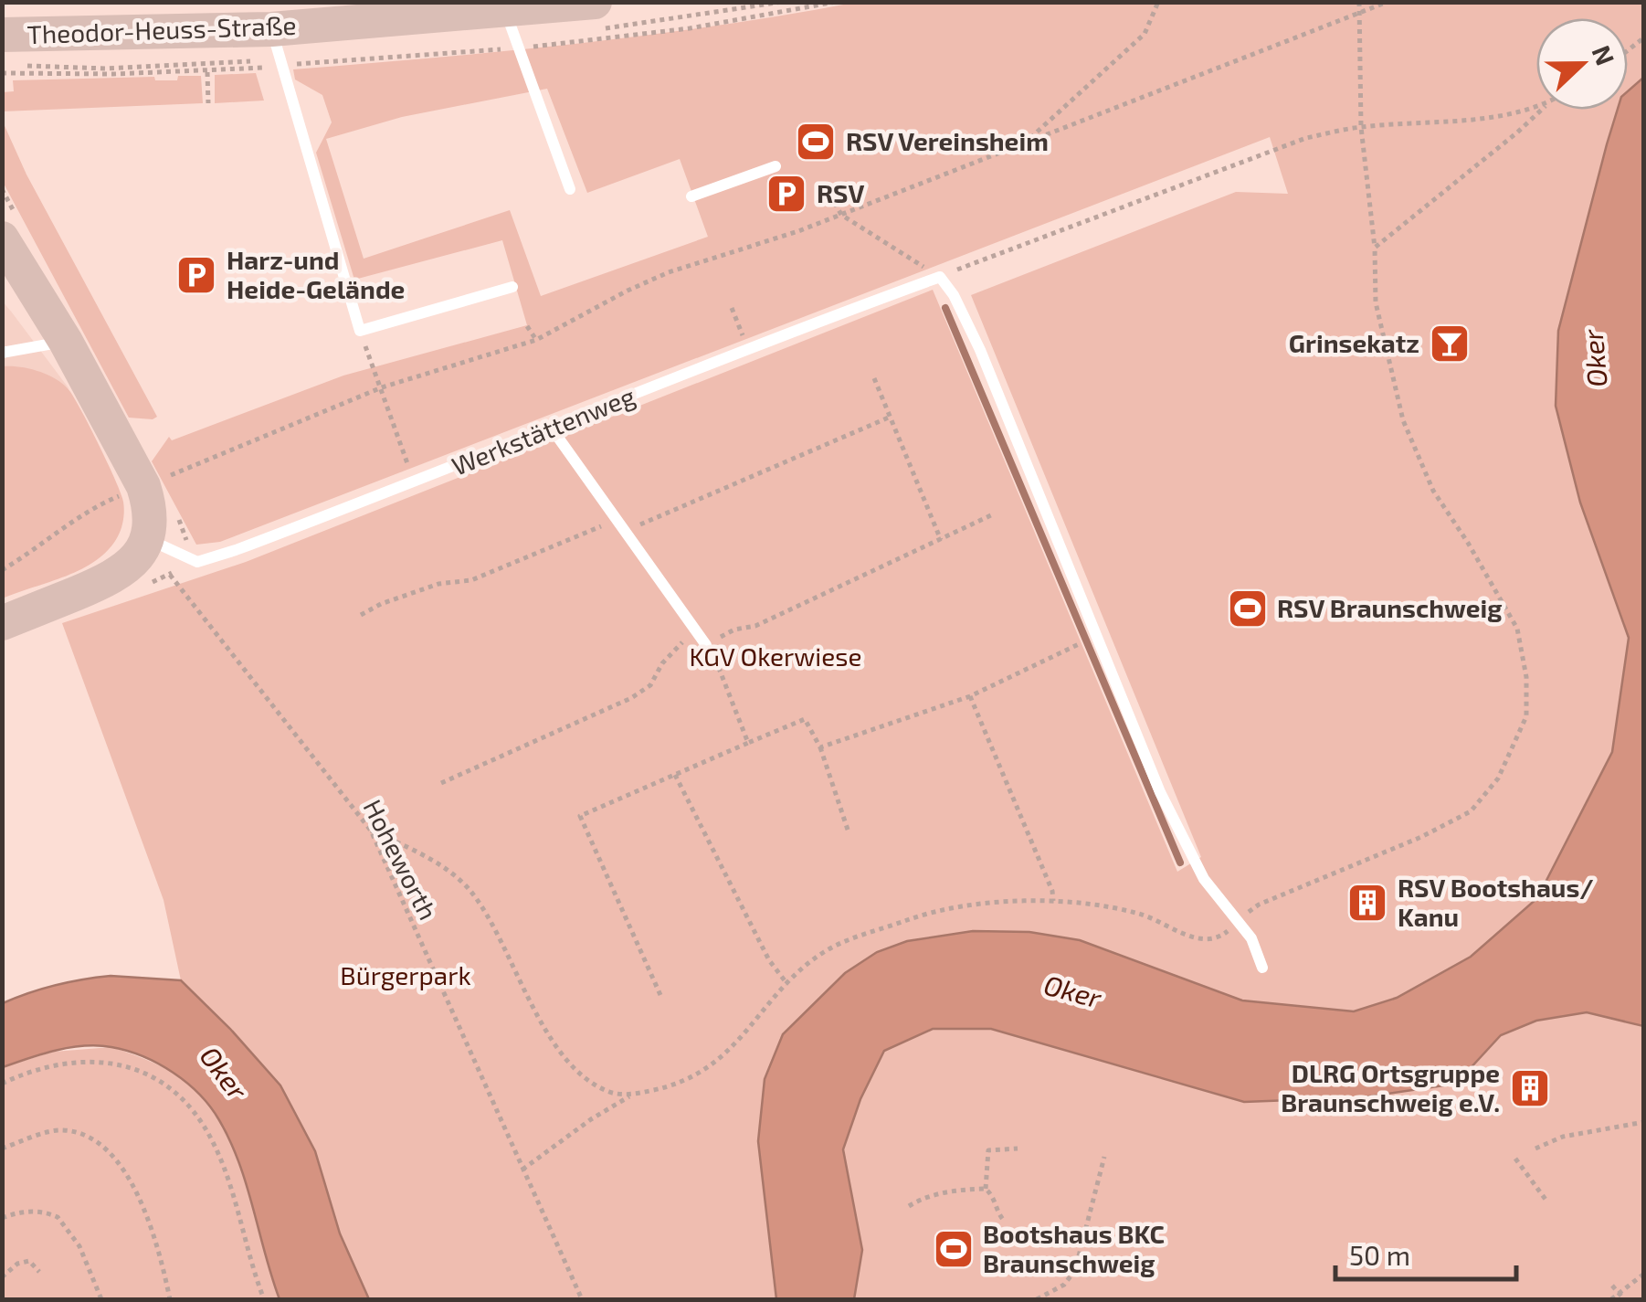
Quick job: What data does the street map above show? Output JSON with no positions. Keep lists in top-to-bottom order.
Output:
{
  "streets": {
    "main road": ["Theodor-Heuss-Straße"],
    "lane": ["Werkstättenweg"],
    "path": ["Hoheworth"]
  },
  "water": ["Oker"],
  "parks": ["KGV Okerwiese", "Bürgerpark"],
  "places": {
    "sports": ["RSV Vereinsheim", "RSV Braunschweig", "Bootshaus BKC Braunschweig"],
    "parking": ["RSV", "Harz-und Heide-Gelände"],
    "bar": ["Grinsekatz"],
    "building": ["RSV Bootshaus/ Kanu", "DLRG Ortsgruppe Braunschweig e.V."]
  },
  "scale_bar": "50 m",
  "north": "right"
}
